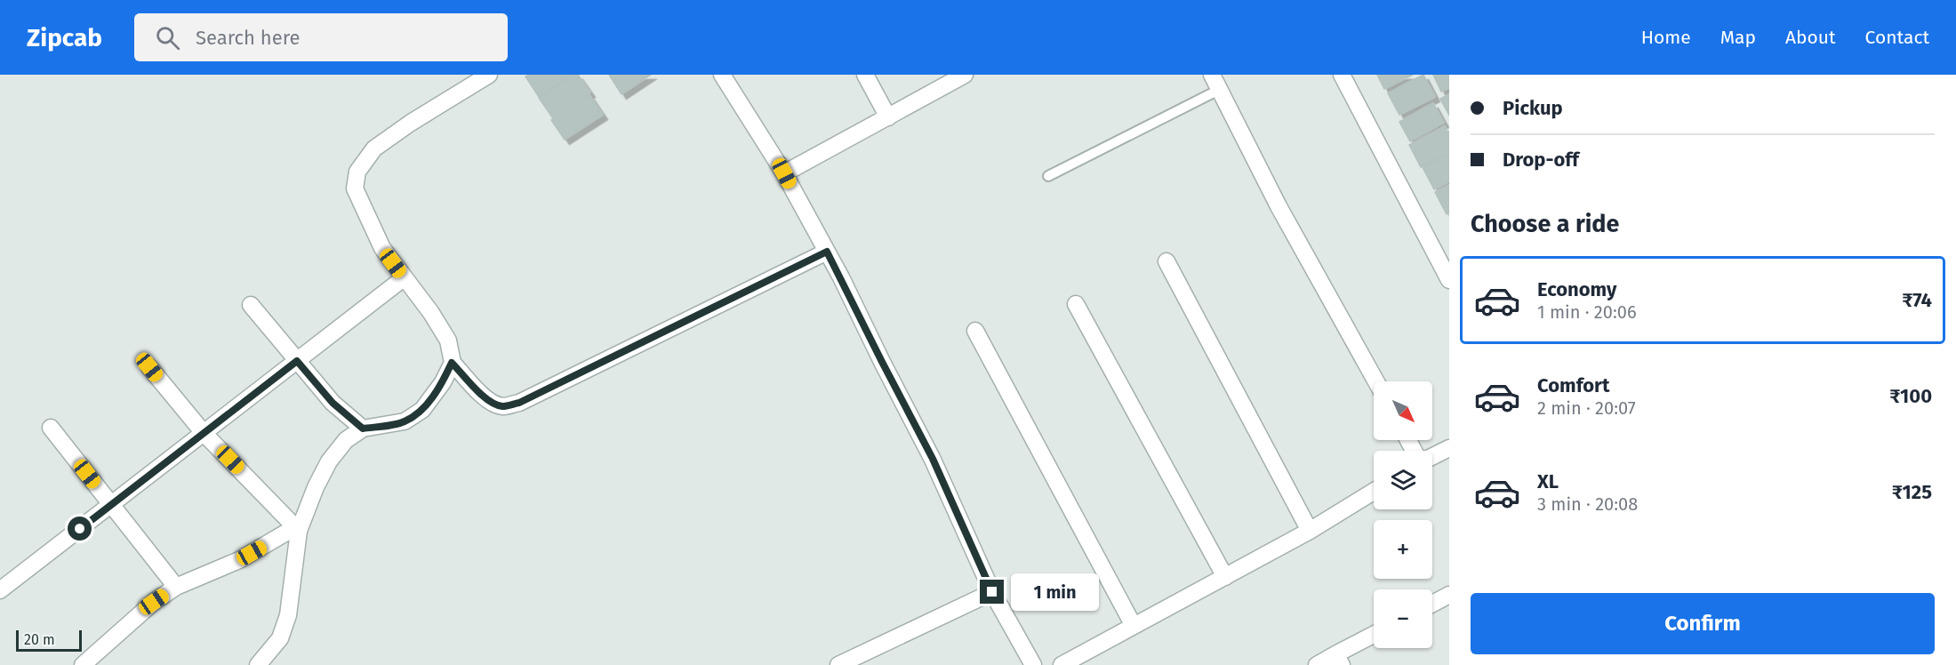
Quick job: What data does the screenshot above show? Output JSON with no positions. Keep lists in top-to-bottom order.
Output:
{
  "scale_bar": "20 m",
  "north": "bottom right",
  "page": {
    "header": "Zipcab",
    "search": "Search here",
    "nav": [
      "Home",
      "Map",
      "About",
      "Contact"
    ],
    "banner": ["Pickup", "Drop-off"],
    "heading": "Choose a ride",
    "list": [
      {
        "name": "Economy",
        "note": "1 min · 20:06",
        "value": "₹74"
      },
      {
        "name": "Comfort",
        "note": "2 min · 20:07",
        "value": "₹100"
      },
      {
        "name": "XL",
        "note": "3 min · 20:08",
        "value": "₹125"
      }
    ],
    "map_buttons": ["+", "−"],
    "bubble": "1 min",
    "buttons": "Confirm",
    "scale": "20 m"
  }
}
